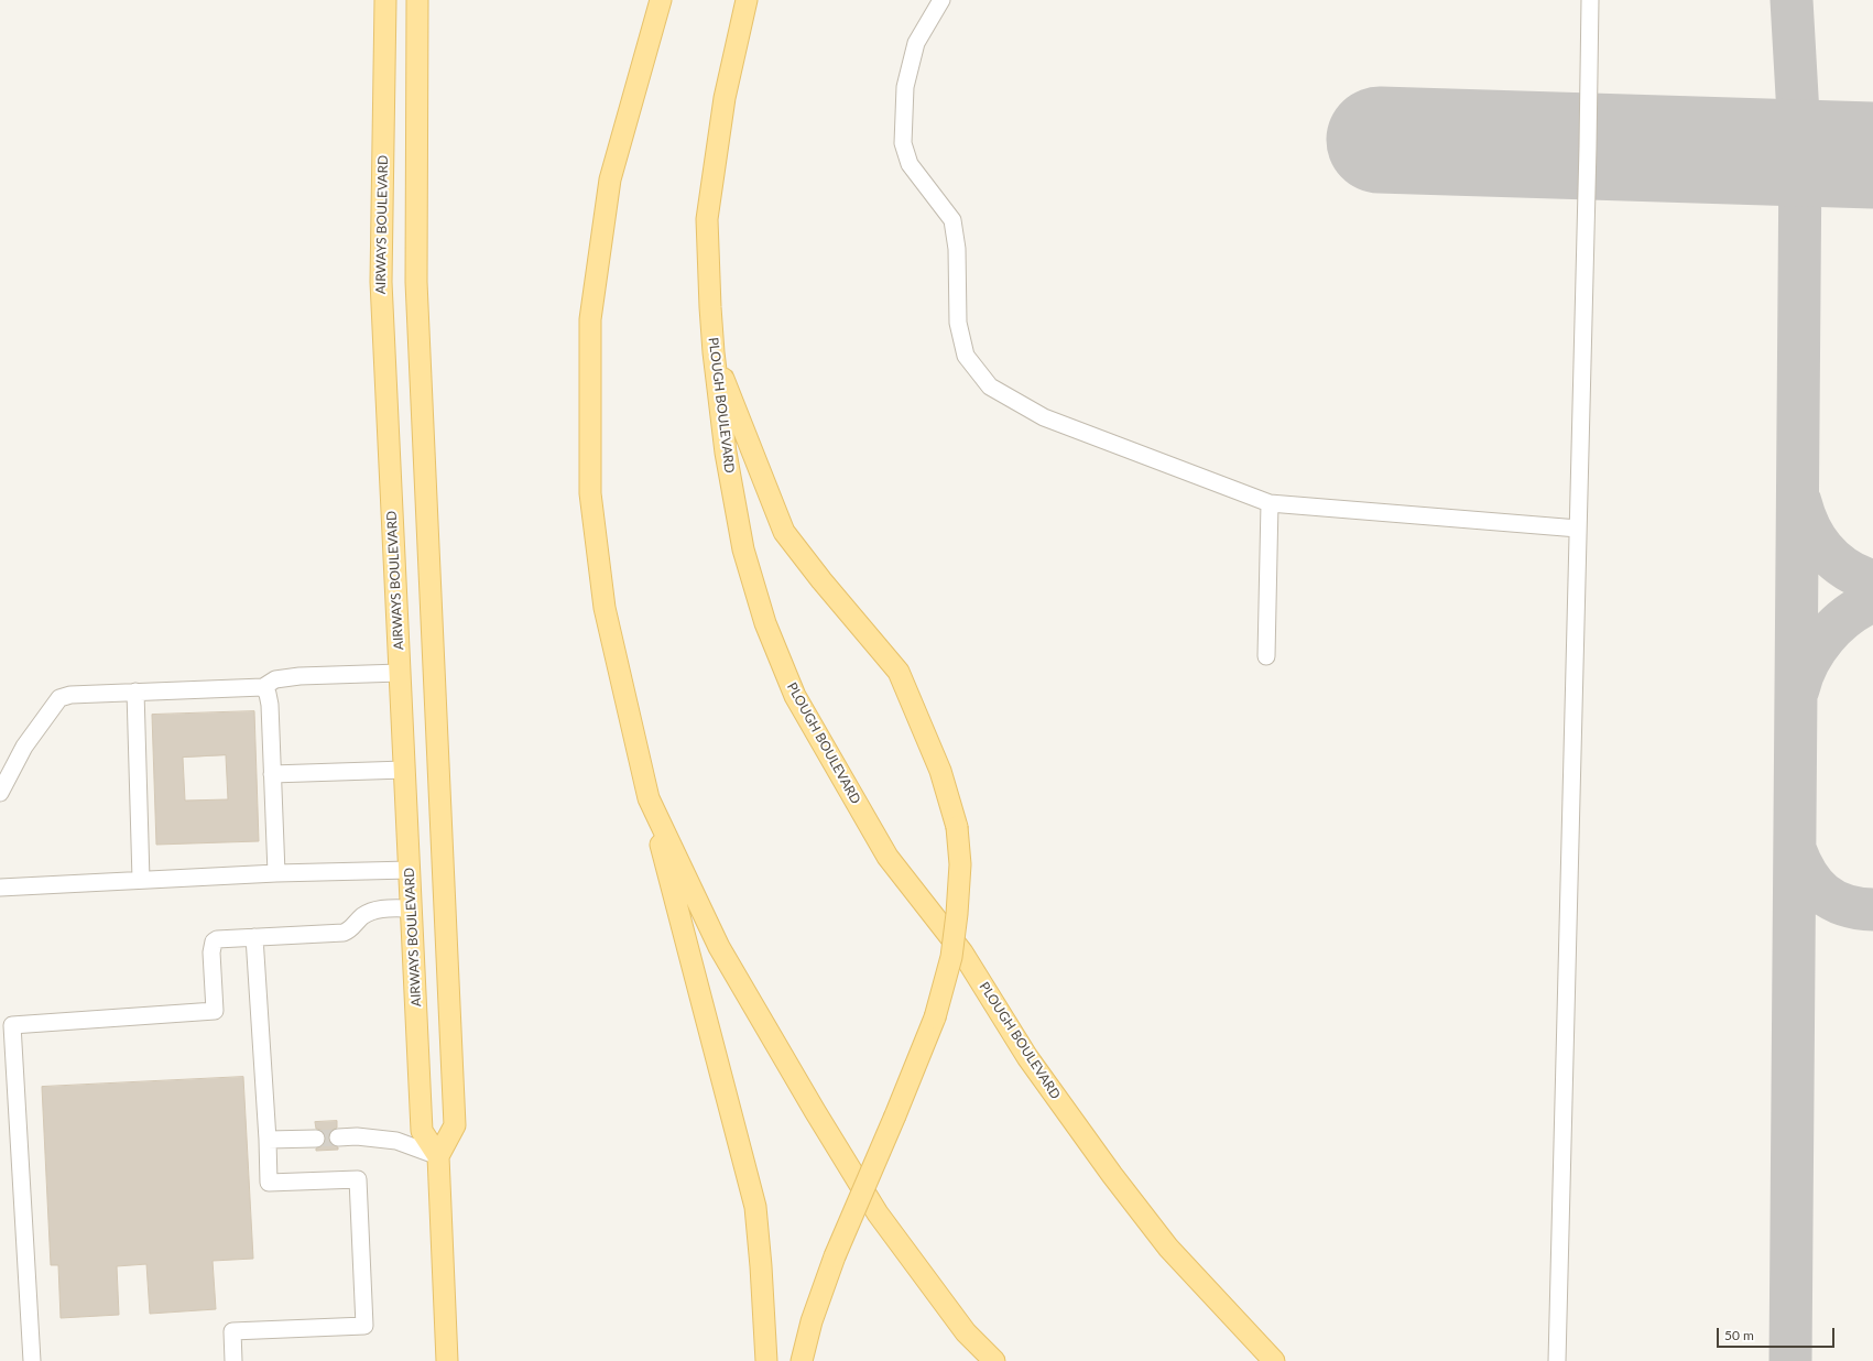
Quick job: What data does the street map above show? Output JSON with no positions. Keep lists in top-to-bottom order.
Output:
{
  "streets": {
    "main road": ["AIRWAYS BOULEVARD", "PLOUGH BOULEVARD"]
  },
  "scale_bar": "50 m"
}
